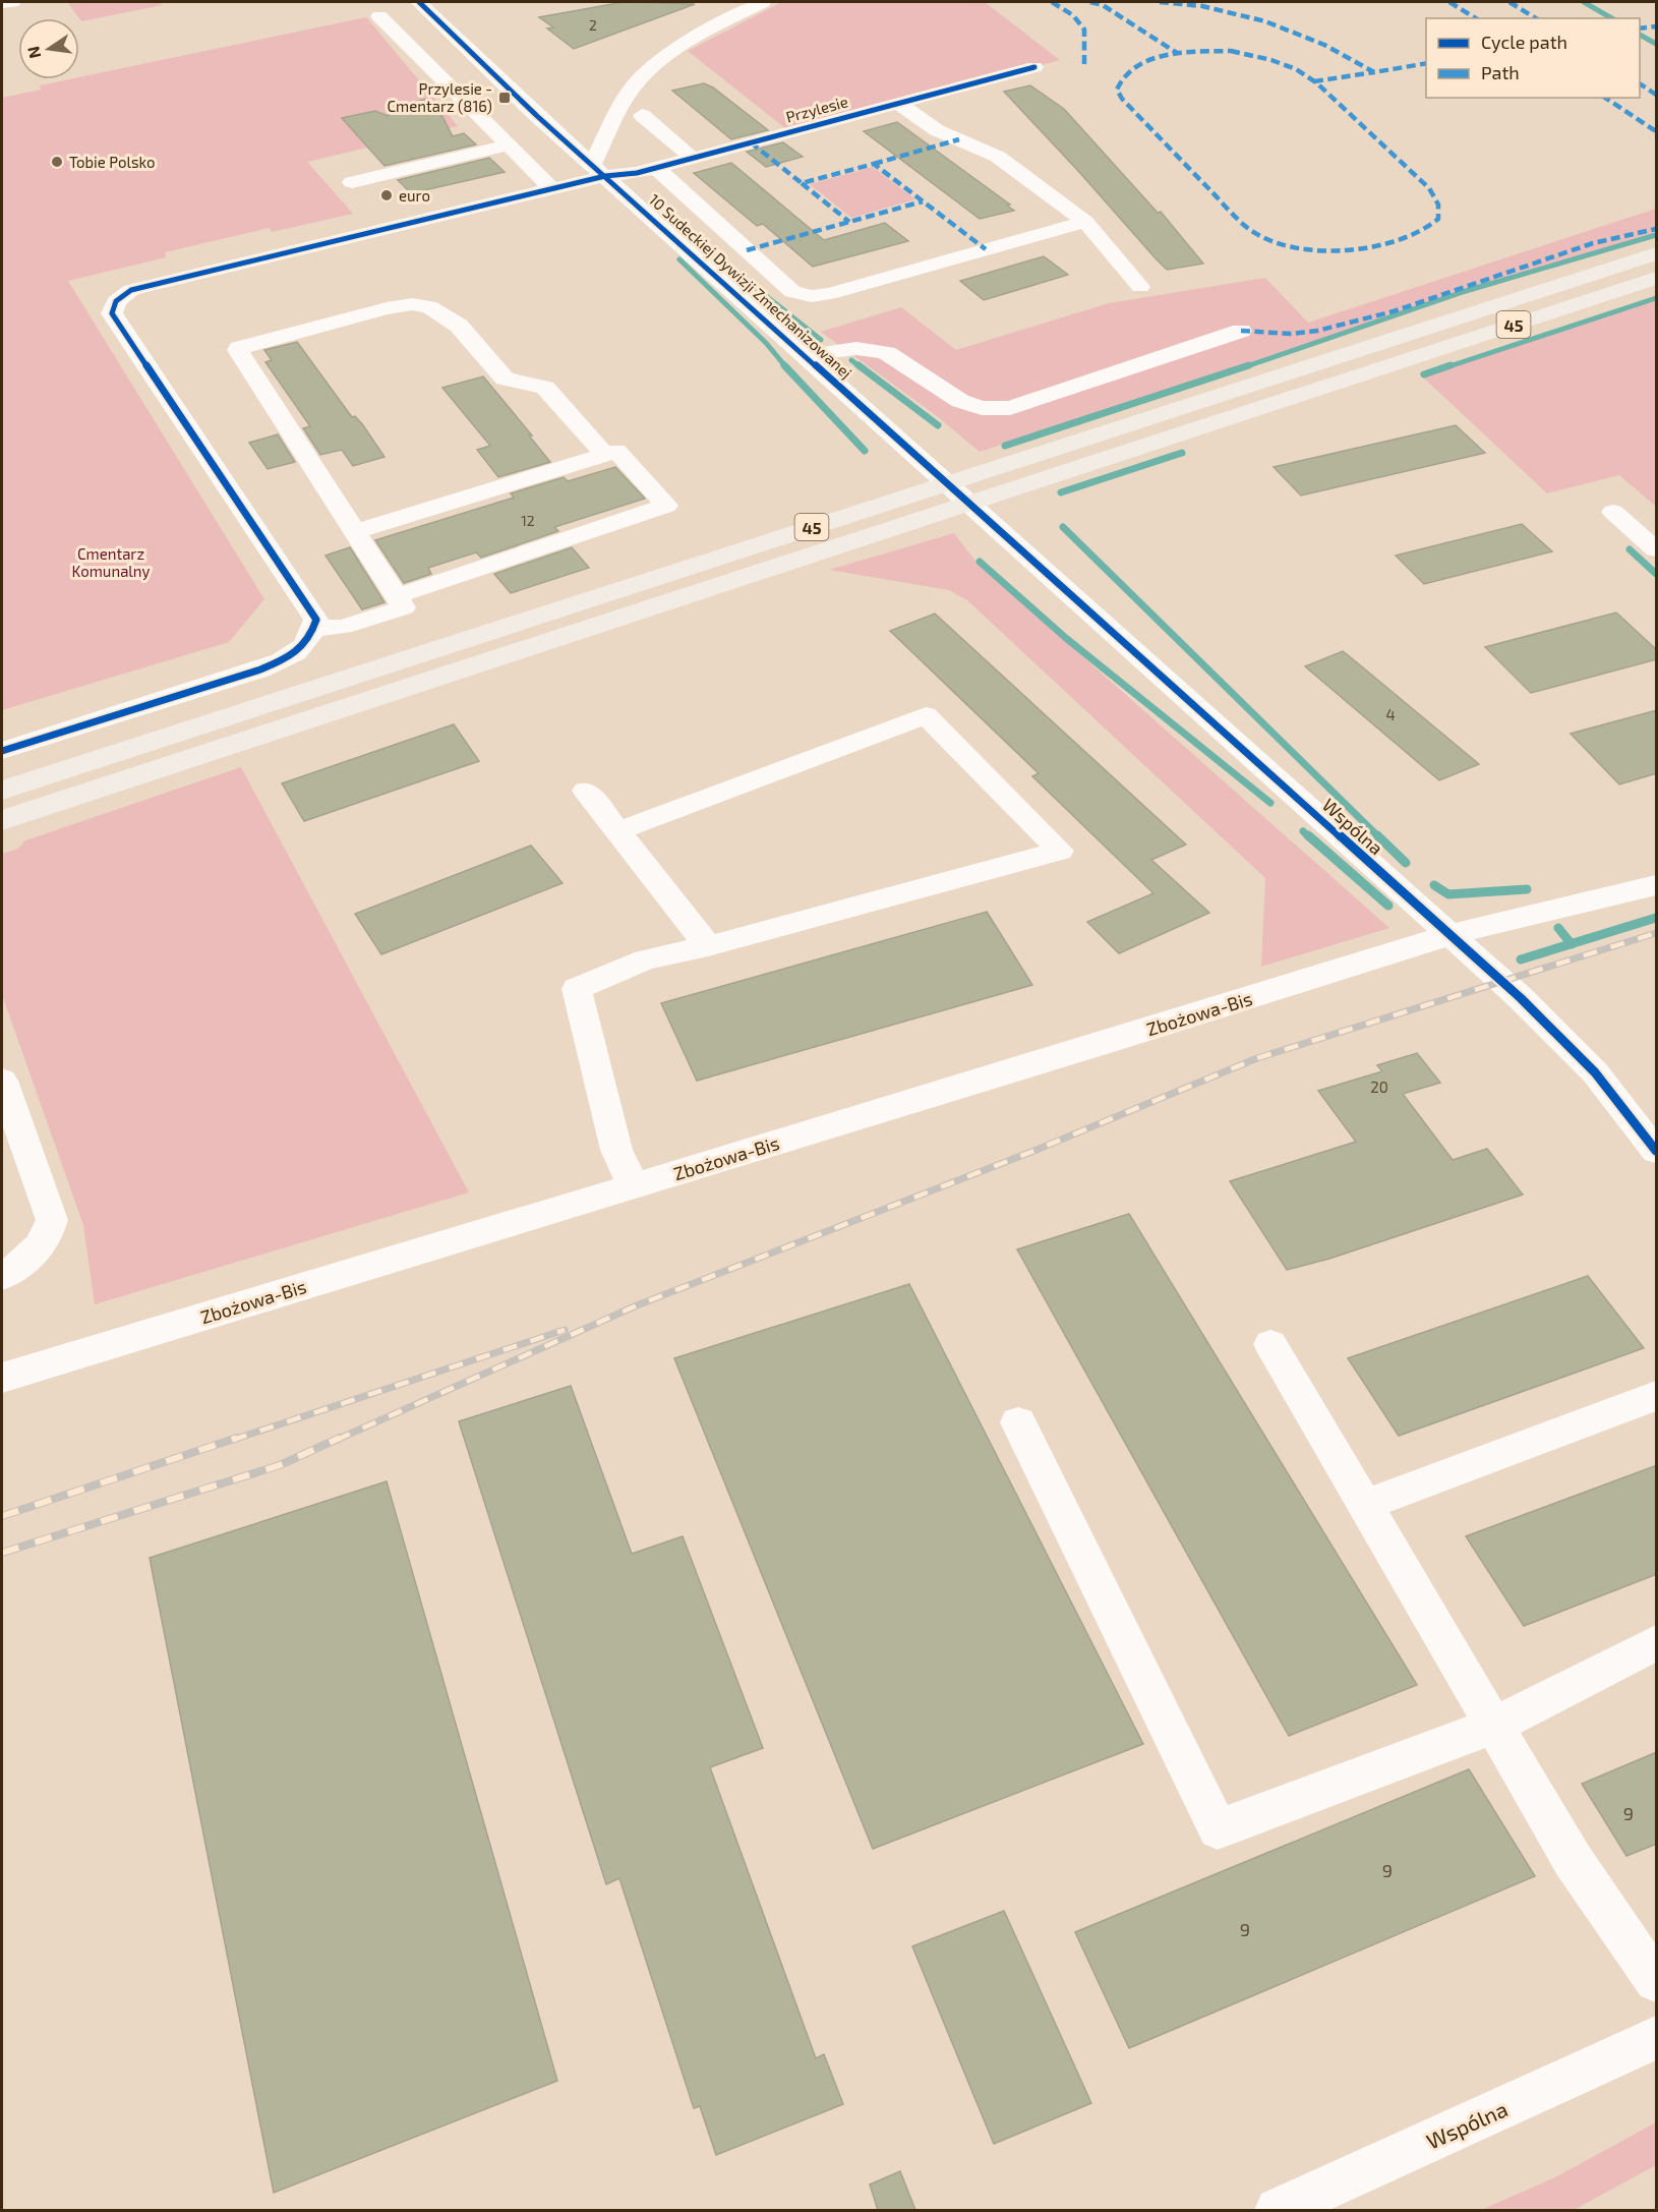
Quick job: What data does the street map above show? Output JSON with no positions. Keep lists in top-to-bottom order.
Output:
{
  "streets": {
    "main road": ["45"],
    "street": [
      "Przylesie",
      "10 Sudeckiej Dywizji Zmechanizowanej",
      "Wspólna",
      "Zbożowa-Bis"
    ]
  },
  "crossings": [
    ["Przylesie", "10 Sudeckiej Dywizji Zmechanizowanej"],
    ["10 Sudeckiej Dywizji Zmechanizowanej", "Wspólna"],
    ["Wspólna", "Zbożowa-Bis"]
  ],
  "parks": ["Cmentarz Komunalny"],
  "places": {
    "transit": ["Przylesie - Cmentarz (816)"],
    "other": ["Tobie Polsko", "euro"]
  },
  "house_numbers": [
    "2",
    "12",
    "4",
    "20",
    "9",
    "9",
    "9"
  ],
  "legend": ["Cycle path", "Path"],
  "north": "left"
}
